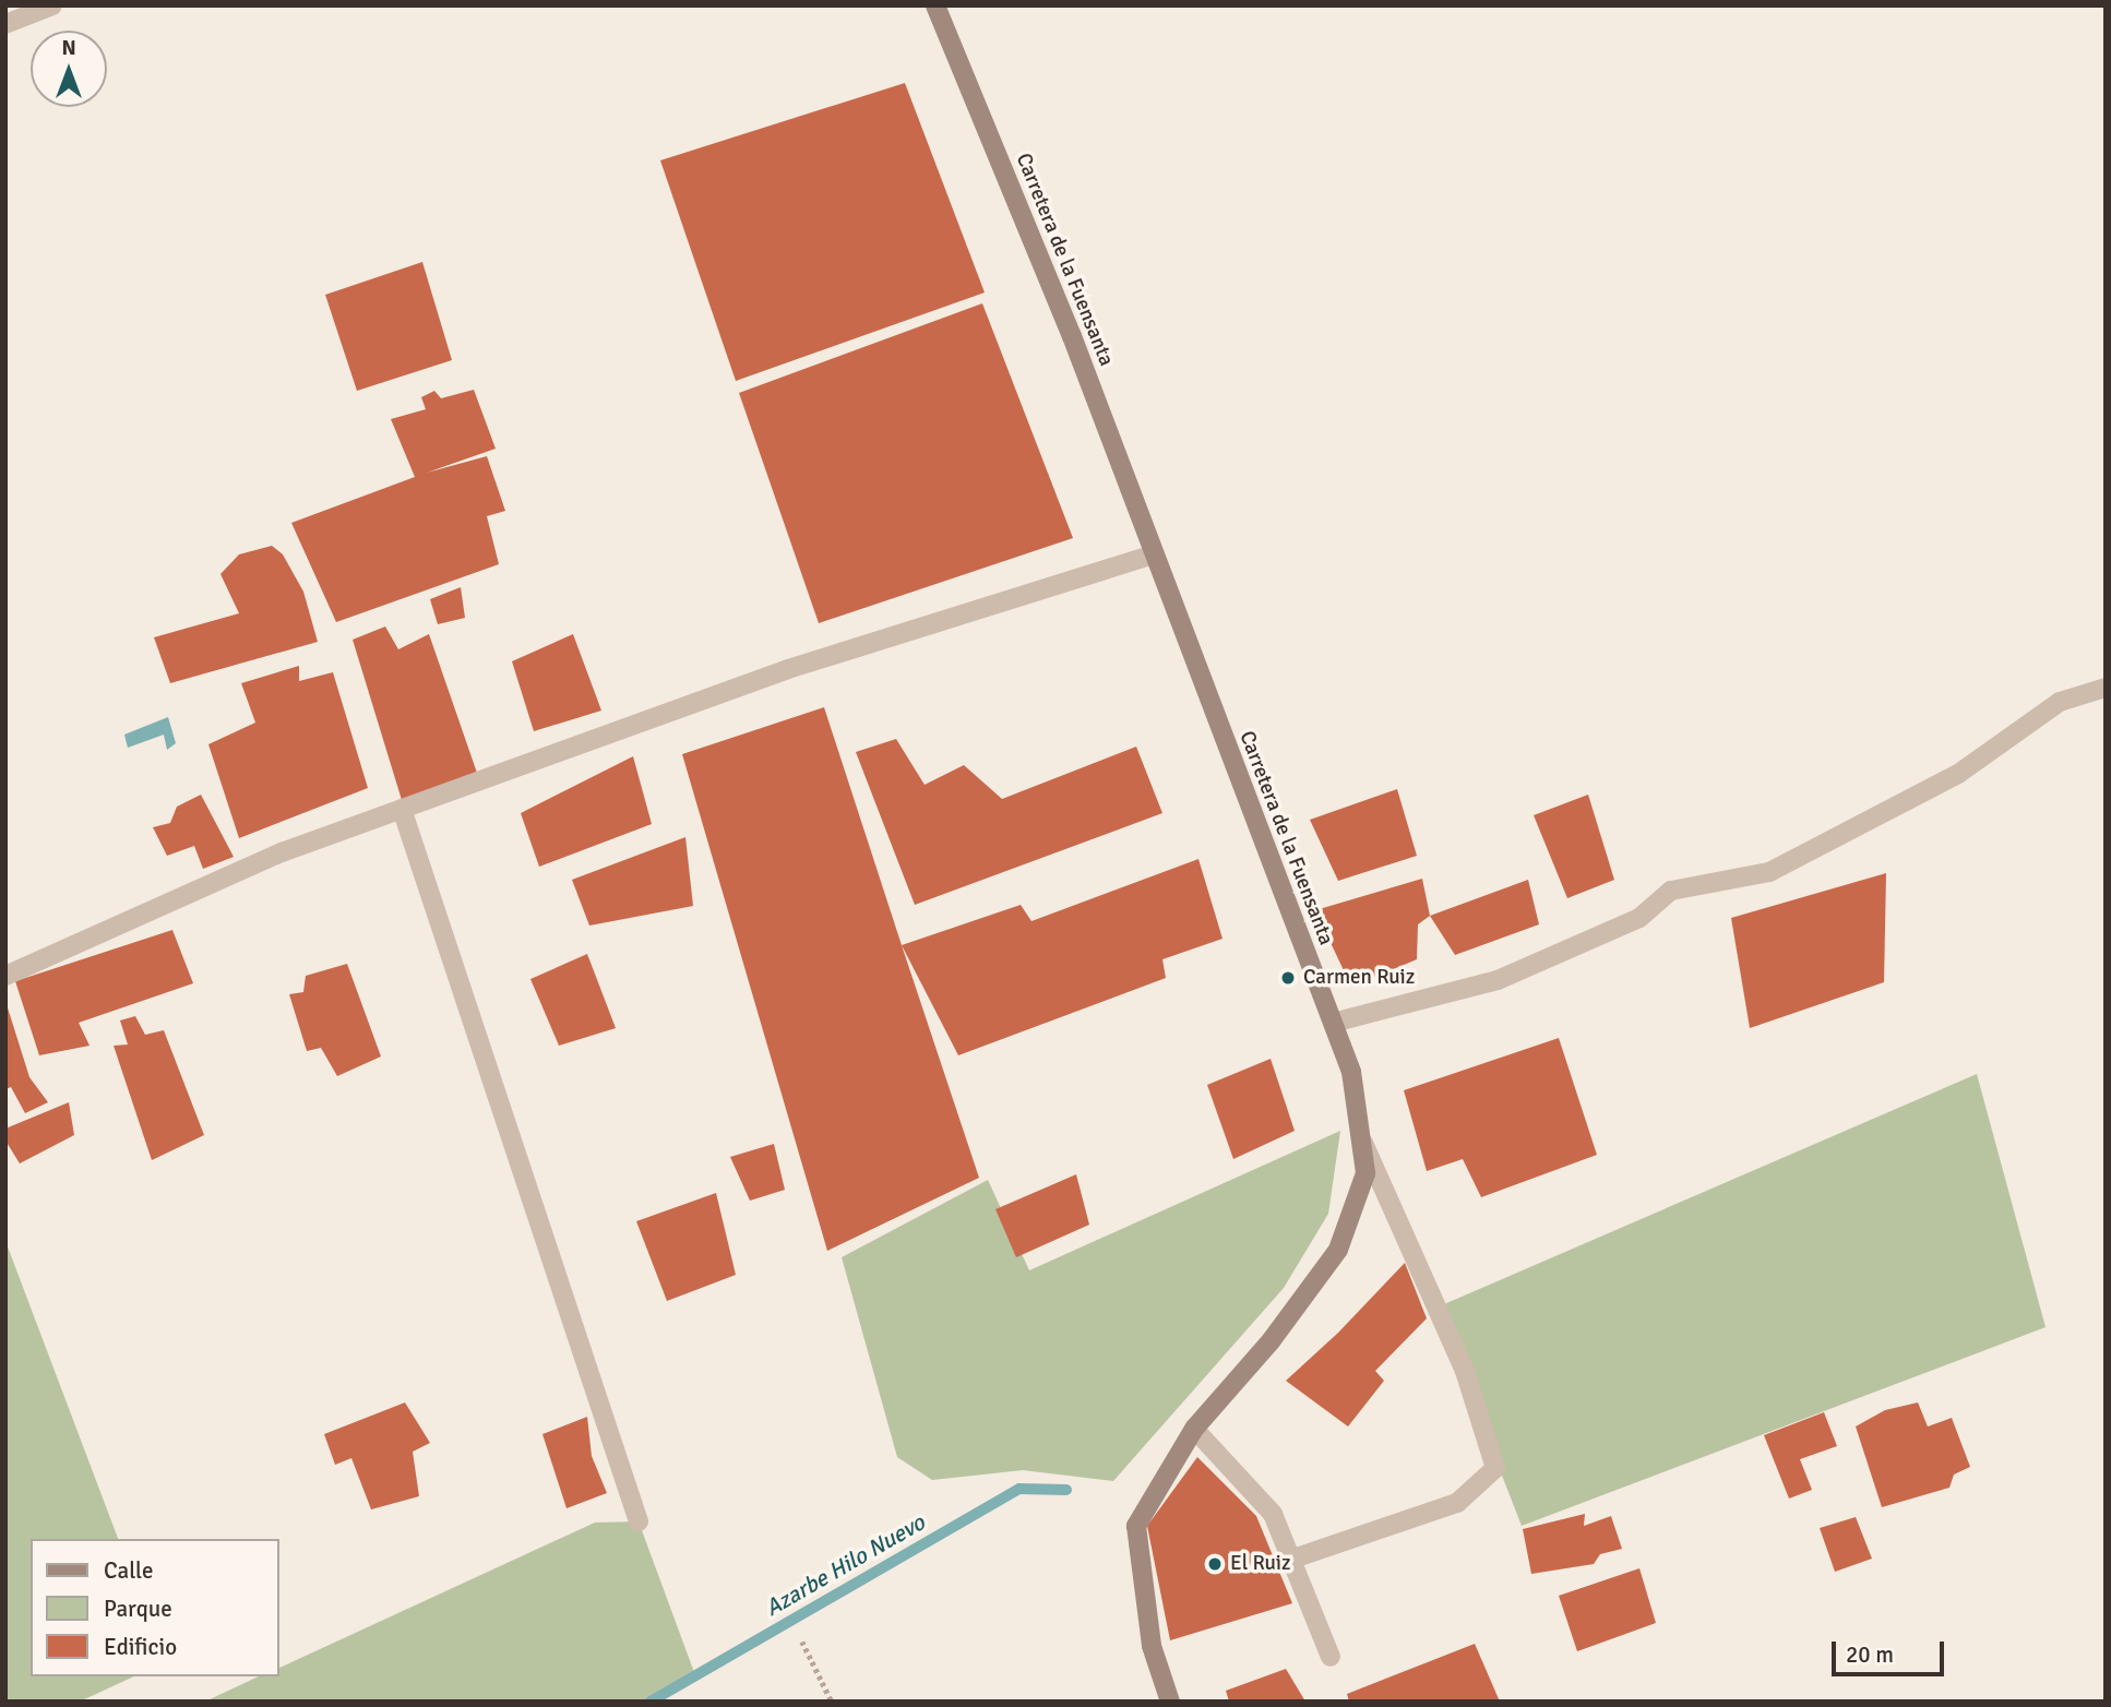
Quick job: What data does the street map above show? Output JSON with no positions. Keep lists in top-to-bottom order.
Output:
{
  "streets": {
    "main road": ["Carretera de la Fuensanta"]
  },
  "water": ["Azarbe Hilo Nuevo"],
  "places": ["Carmen Ruiz", "El Ruiz"],
  "legend": ["Calle", "Parque", "Edificio"],
  "scale_bar": "20 m",
  "north": "top"
}
